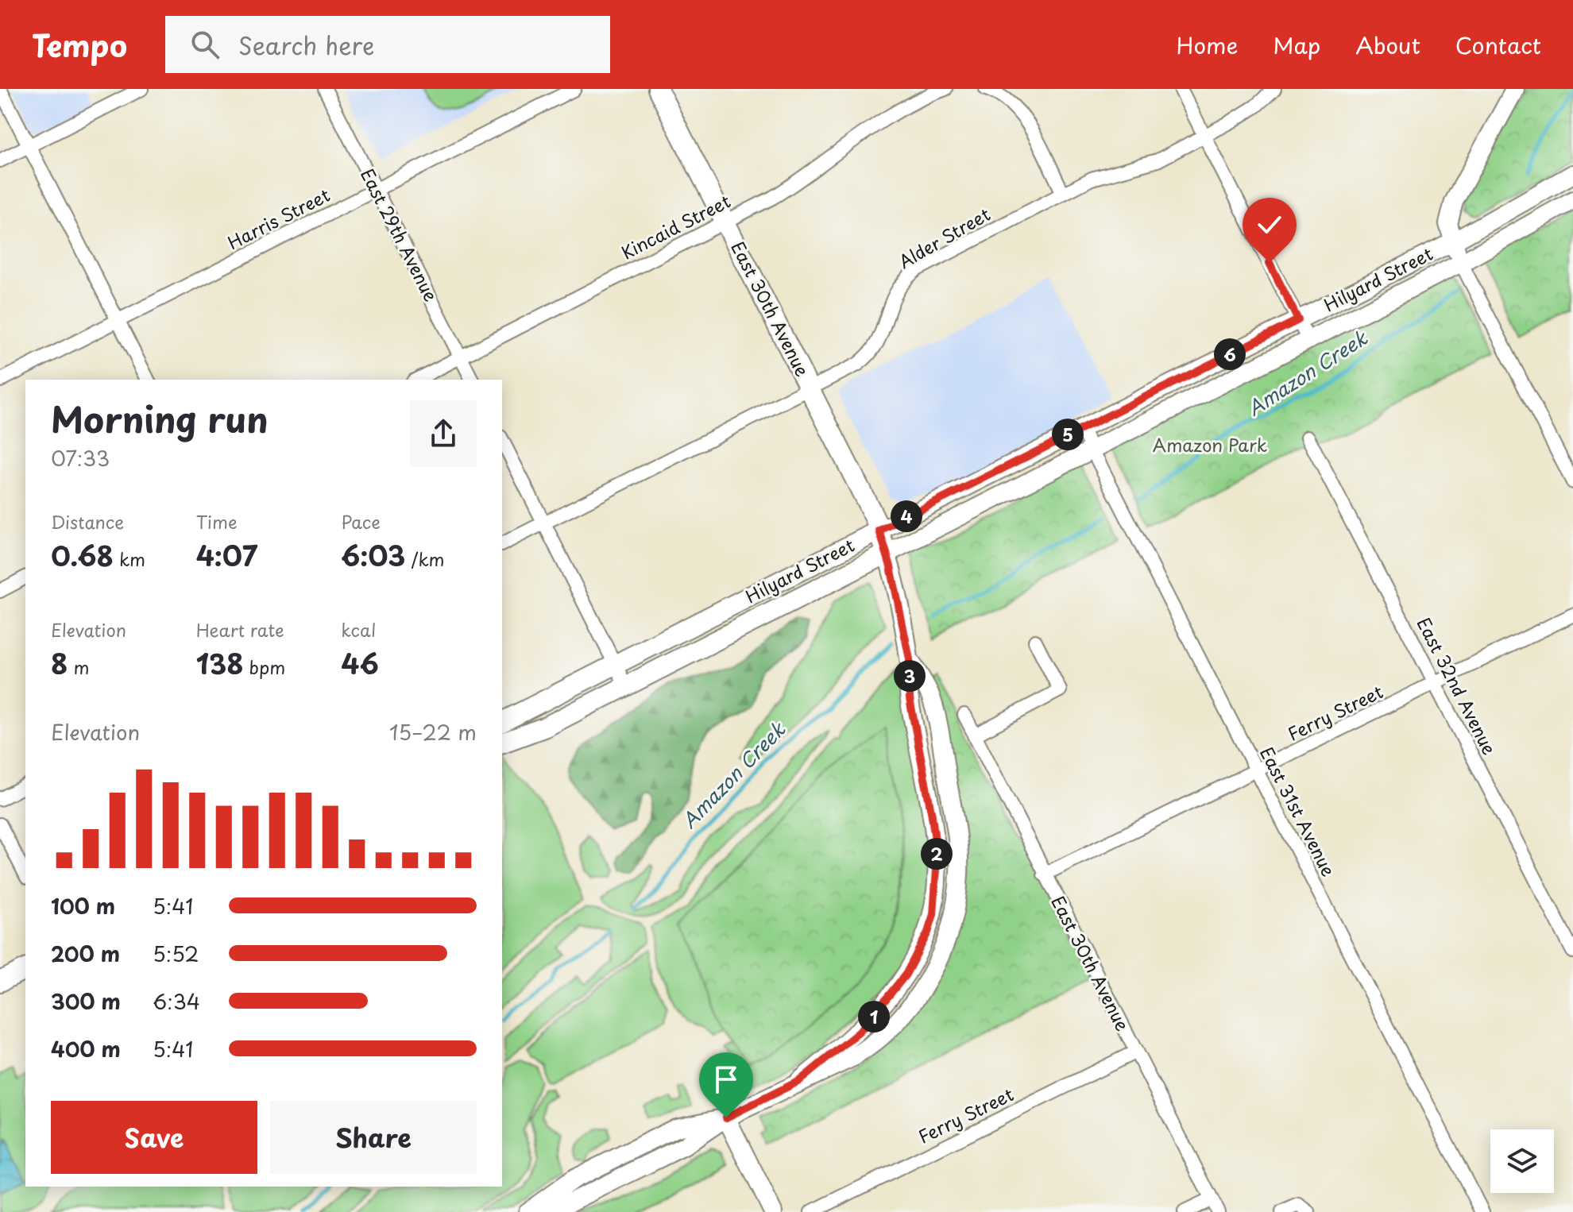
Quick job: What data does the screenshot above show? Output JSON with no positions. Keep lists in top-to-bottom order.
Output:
{
  "streets": {
    "main road": ["Hilyard Street", "East 30th Avenue"],
    "street": [
      "Harris Street",
      "Kincaid Street",
      "East 29th Avenue",
      "Alder Street",
      "East 32nd Avenue",
      "Ferry Street",
      "East 31st Avenue"
    ]
  },
  "crossings": [
    ["Harris Street", "East 29th Avenue"],
    ["Kincaid Street", "East 29th Avenue"],
    ["Kincaid Street", "East 30th Avenue"],
    ["Alder Street", "East 30th Avenue"],
    ["Hilyard Street", "East 30th Avenue"],
    ["Hilyard Street", "East 31st Avenue"],
    ["East 30th Avenue", "Ferry Street"],
    ["East 32nd Avenue", "Ferry Street"],
    ["Ferry Street", "East 31st Avenue"]
  ],
  "water": ["Amazon Creek"],
  "parks": ["Amazon Park"],
  "page": {
    "header": "Tempo",
    "search": "Search here",
    "nav": [
      "Home",
      "Map",
      "About",
      "Contact"
    ],
    "pins": [
      "6",
      "5",
      "4",
      "3",
      "2",
      "1"
    ],
    "heading": ["Morning run", "07:33"],
    "stats": [
      ["Distance", "0.68 km"],
      ["Time", "4:07"],
      ["Pace", "6:03 /km"],
      ["Elevation", "8 m"],
      ["Heart rate", "138 bpm"],
      ["kcal", "46"]
    ],
    "chart": ["Elevation", "15–22 m"],
    "list": [
      {
        "name": "100 m",
        "note": "5:41"
      },
      {
        "name": "200 m",
        "note": "5:52"
      },
      {
        "name": "300 m",
        "note": "6:34"
      },
      {
        "name": "400 m",
        "note": "5:41"
      }
    ],
    "buttons": ["Save", "Share"]
  }
}
